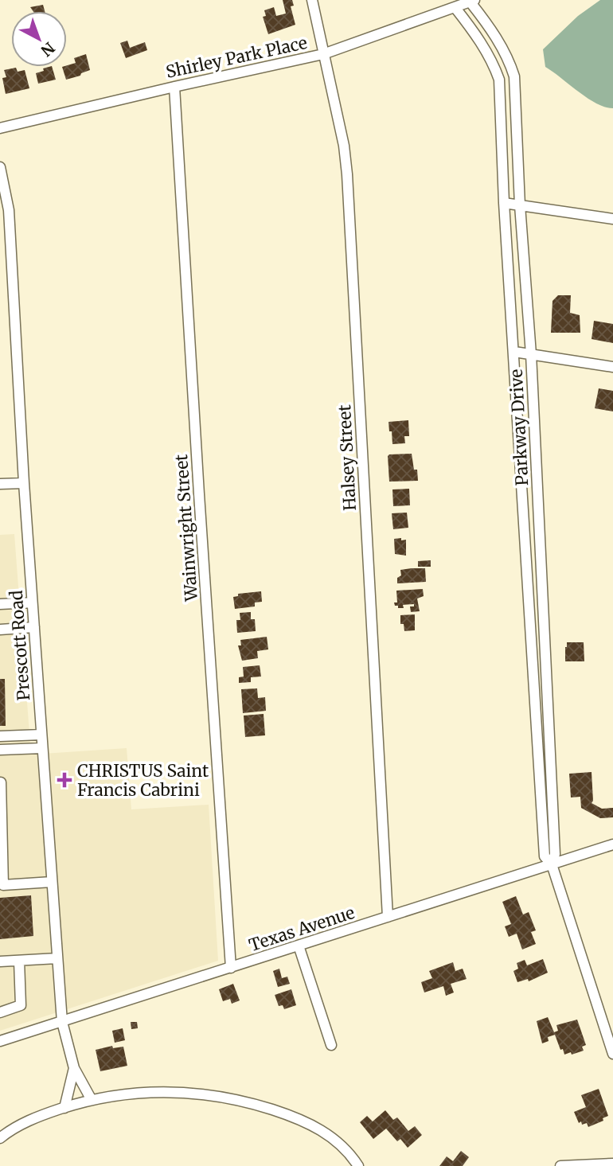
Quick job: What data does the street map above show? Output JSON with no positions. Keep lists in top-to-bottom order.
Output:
{
  "streets": {
    "street": [
      "Shirley Park Place",
      "Parkway Drive",
      "Halsey Street",
      "Wainwright Street",
      "Prescott Road",
      "Texas Avenue"
    ]
  },
  "crossings": [
    ["Shirley Park Place", "Parkway Drive"],
    ["Shirley Park Place", "Halsey Street"],
    ["Shirley Park Place", "Wainwright Street"],
    ["Parkway Drive", "Texas Avenue"],
    ["Halsey Street", "Texas Avenue"],
    ["Wainwright Street", "Texas Avenue"],
    ["Prescott Road", "Texas Avenue"]
  ],
  "places": {
    "health": ["CHRISTUS Saint Francis Cabrini"]
  },
  "north": "bottom right"
}
